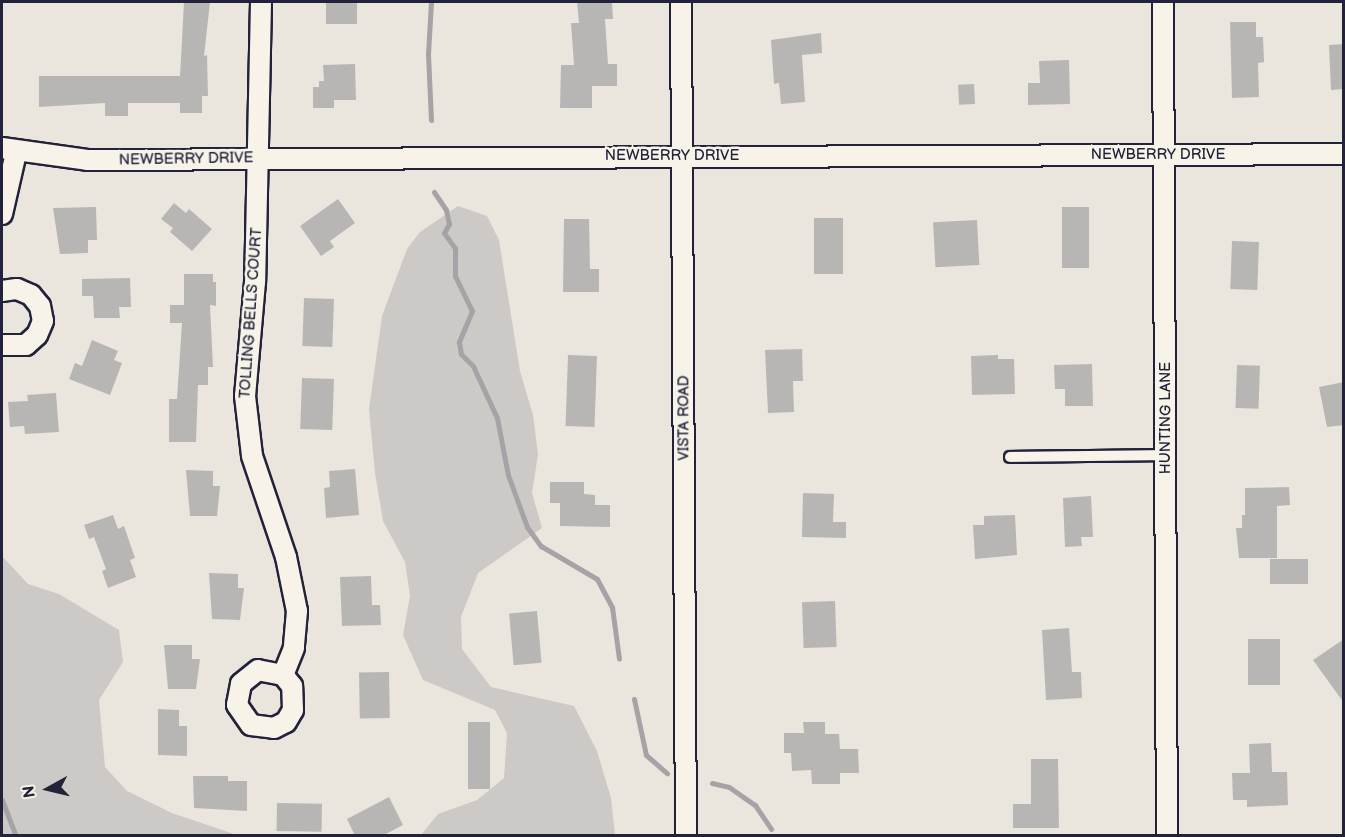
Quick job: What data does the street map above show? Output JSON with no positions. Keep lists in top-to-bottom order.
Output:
{
  "streets": {
    "street": [
      "NEWBERRY DRIVE",
      "TOLLING BELLS COURT",
      "VISTA ROAD",
      "HUNTING LANE"
    ]
  },
  "crossings": [
    ["NEWBERRY DRIVE", "TOLLING BELLS COURT"],
    ["NEWBERRY DRIVE", "VISTA ROAD"],
    ["NEWBERRY DRIVE", "HUNTING LANE"]
  ],
  "north": "left"
}
